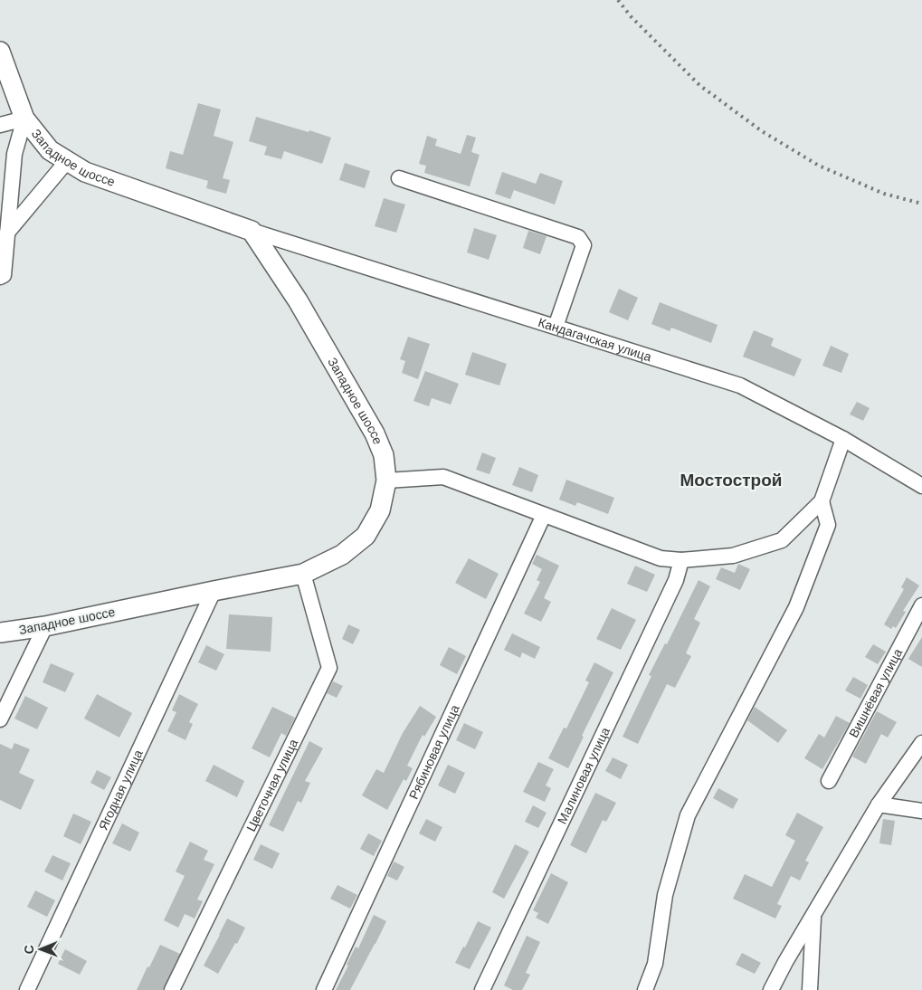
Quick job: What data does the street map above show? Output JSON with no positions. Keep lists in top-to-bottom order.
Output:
{
  "streets": {
    "main road": ["Западное шоссе"],
    "street": [
      "Кандагачская улица",
      "Вишнёвая улица",
      "Рябиновая улица",
      "Малиновая улица",
      "Цветочная улица",
      "Ягодная улица"
    ]
  },
  "crossings": [
    ["Западное шоссе", "Кандагачская улица"],
    ["Западное шоссе", "Цветочная улица"],
    ["Западное шоссе", "Ягодная улица"]
  ],
  "districts": ["Мостострой"],
  "north": "left"
}
